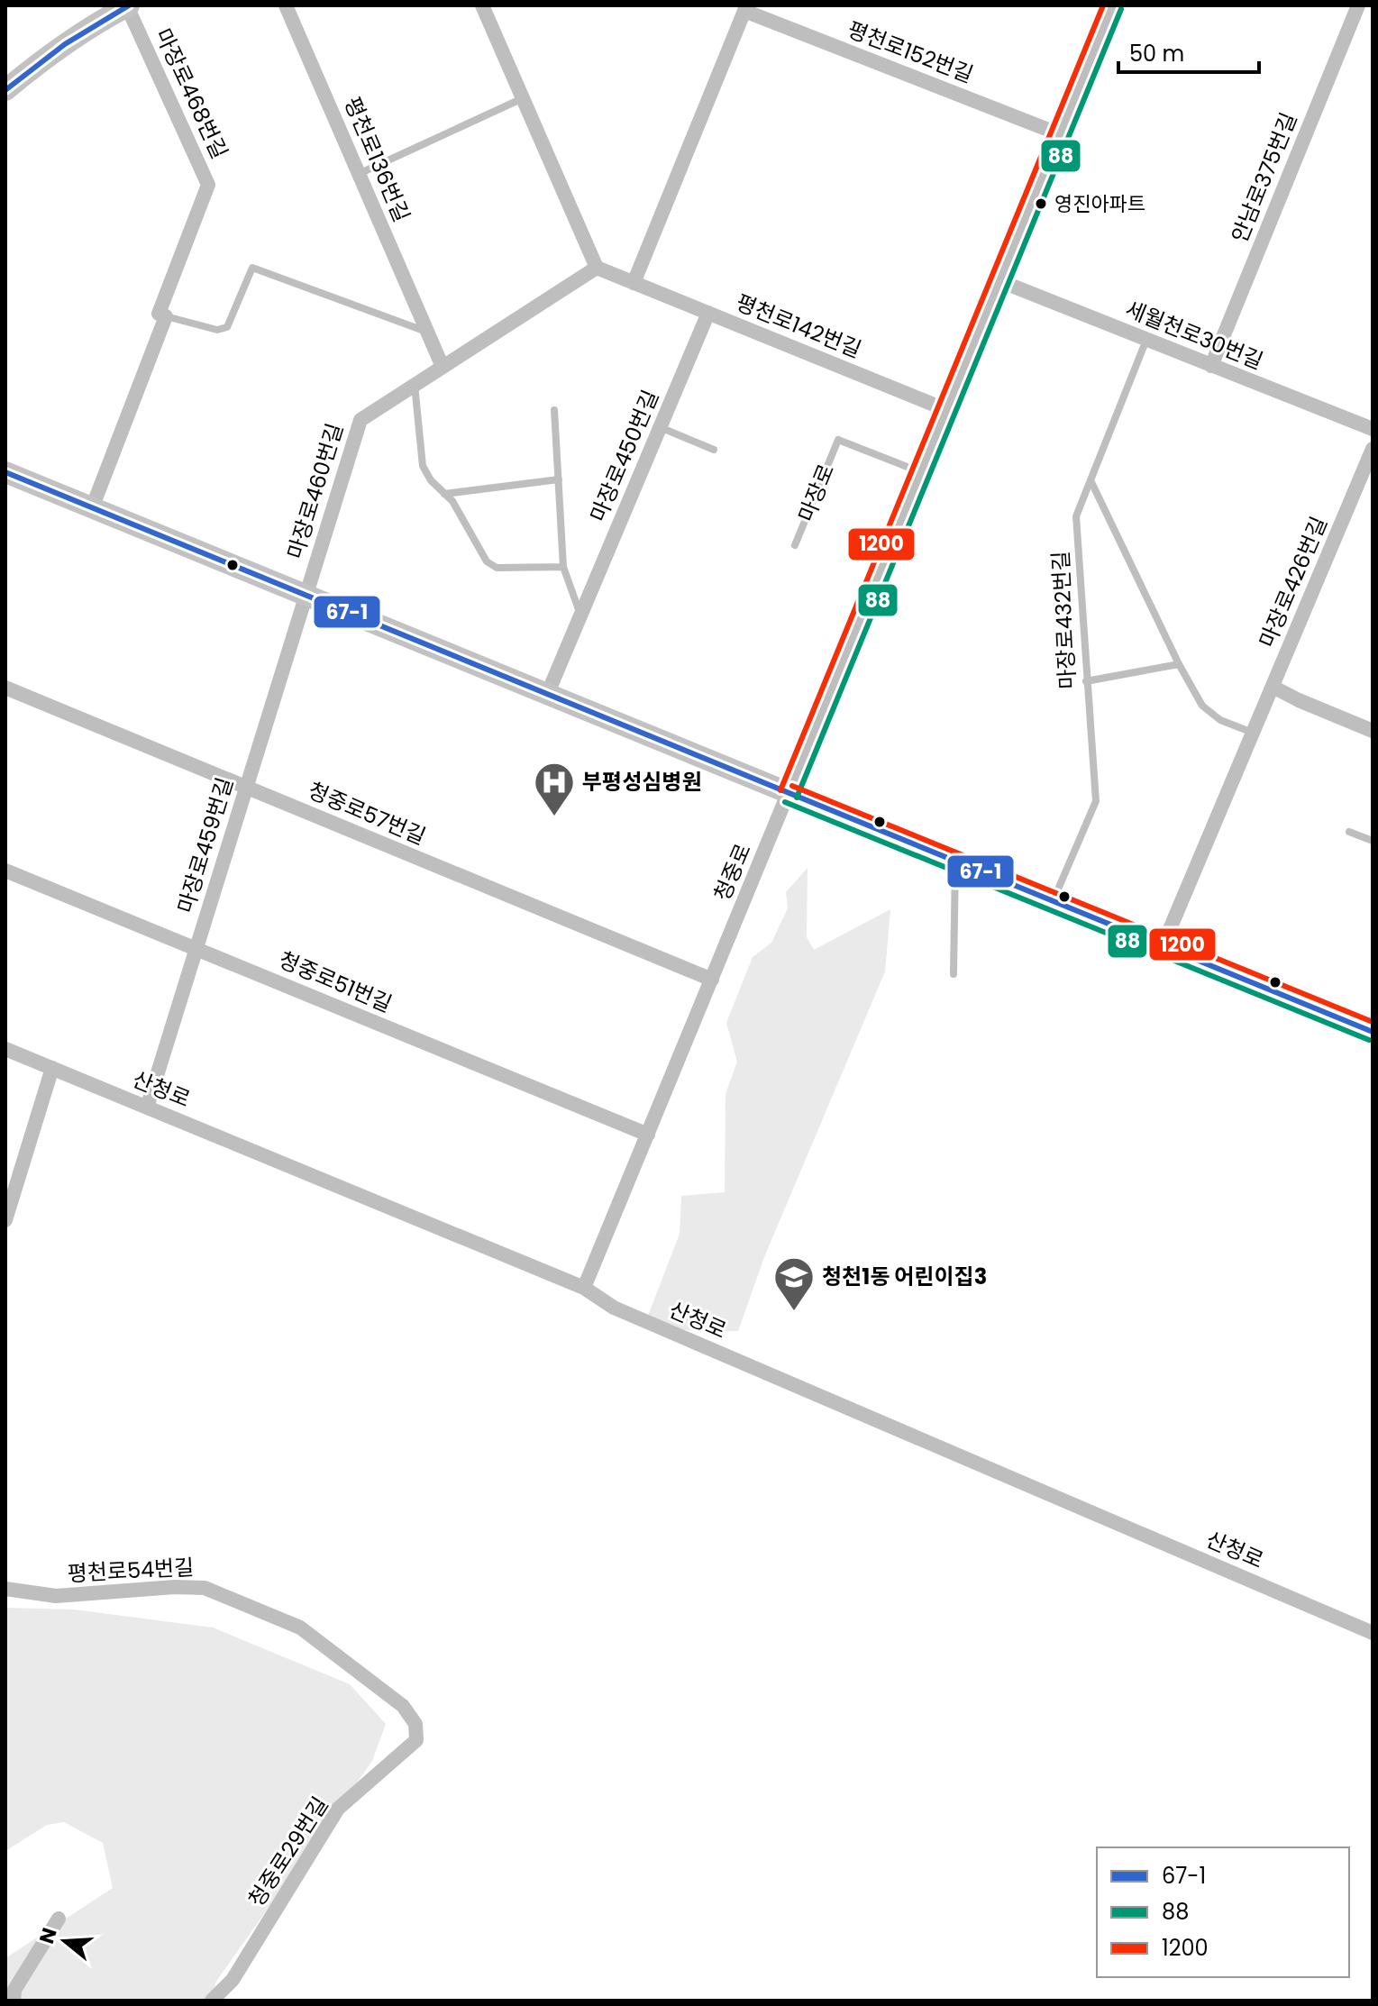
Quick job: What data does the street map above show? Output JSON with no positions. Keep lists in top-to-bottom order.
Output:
{
  "streets": {
    "street": [
      "평천로152번길",
      "마장로468번길",
      "평천로136번길",
      "안남로375번길",
      "평천로142번길",
      "세월천로30번길",
      "마장로450번길",
      "마장로460번길",
      "마장로426번길",
      "청중로57번길",
      "마장로459번길",
      "청중로",
      "청중로51번길",
      "산청로",
      "평천로54번길",
      "청중로29번길"
    ],
    "lane": ["마장로", "마장로432번길"]
  },
  "crossings": [
    ["평천로152번길", "평천로142번길"],
    ["평천로152번길", "청중로"],
    ["평천로136번길", "마장로460번길"],
    ["안남로375번길", "세월천로30번길"],
    ["평천로142번길", "마장로450번길"],
    ["평천로142번길", "마장로460번길"],
    ["평천로142번길", "청중로"],
    ["세월천로30번길", "마장로432번길"],
    ["세월천로30번길", "청중로"],
    ["마장로460번길", "마장로459번길"],
    ["마장로", "청중로"],
    ["청중로57번길", "마장로459번길"],
    ["청중로57번길", "청중로"],
    ["마장로459번길", "청중로51번길"],
    ["마장로459번길", "산청로"],
    ["청중로", "청중로51번길"],
    ["청중로", "산청로"],
    ["평천로54번길", "청중로29번길"]
  ],
  "places": {
    "other": ["영진아파트"],
    "hospital": ["부평성심병원"],
    "school or university": ["청천1동 어린이집3"]
  },
  "lines": ["transit line 67-1", "transit line 1200", "transit line 88"],
  "legend": ["67-1", "88", "1200"],
  "scale_bar": "50 m",
  "north": "left"
}
